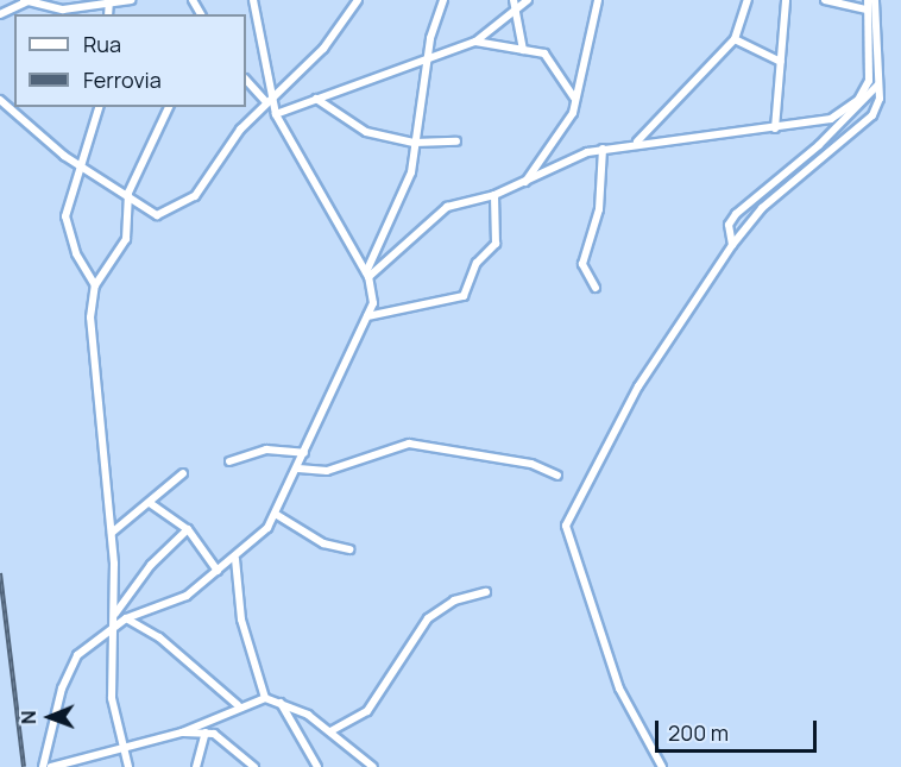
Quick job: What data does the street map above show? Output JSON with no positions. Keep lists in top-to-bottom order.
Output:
{
  "legend": ["Rua", "Ferrovia"],
  "scale_bar": "200 m",
  "north": "left"
}
